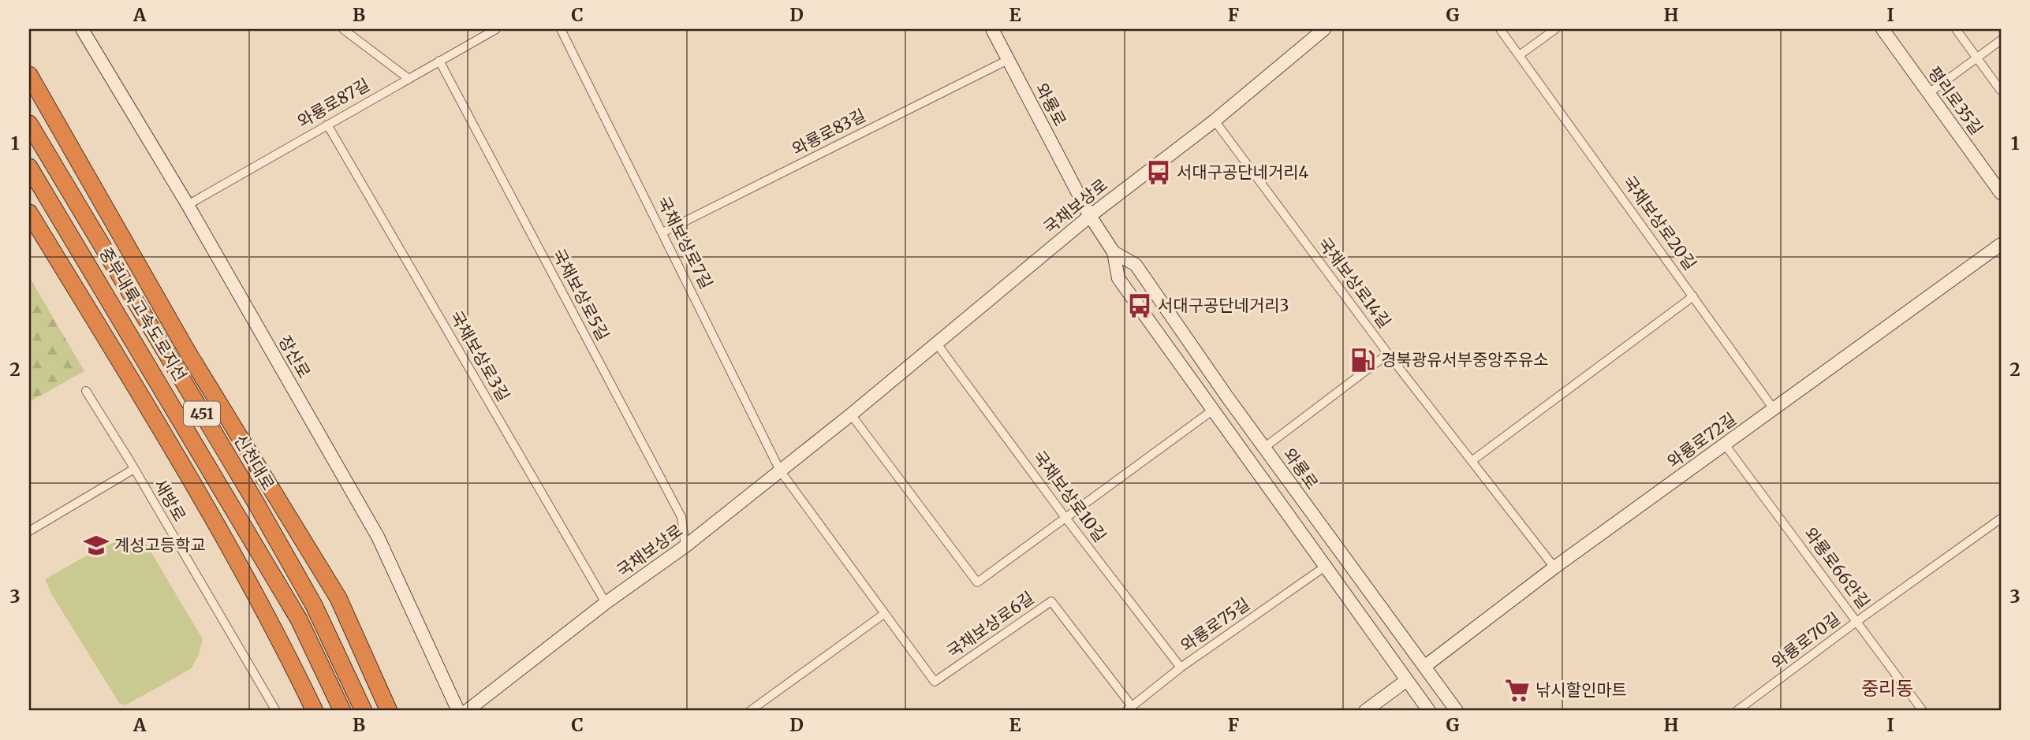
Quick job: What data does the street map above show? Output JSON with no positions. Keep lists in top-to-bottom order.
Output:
{
  "streets": {
    "highway": ["중부내륙고속도로지선", "451", "신천대로"],
    "main road": [
      "평리로35길",
      "와룡로",
      "국채보상로",
      "장산로",
      "와룡로72길"
    ],
    "street": [
      "와룡로87길",
      "와룡로83길",
      "국채보상로20길",
      "국채보상로7길",
      "국채보상로14길",
      "국채보상로5길",
      "국채보상로3길",
      "국채보상로10길",
      "새방로",
      "와룡로66안길",
      "국채보상로6길",
      "와룡로75길",
      "와룡로70길"
    ]
  },
  "crossings": [
    ["와룡로87길", "국채보상로5길"],
    ["와룡로87길", "국채보상로3길"],
    ["와룡로87길", "장산로"],
    ["와룡로", "와룡로83길"],
    ["와룡로", "국채보상로"],
    ["와룡로", "와룡로72길"],
    ["와룡로", "와룡로75길"],
    ["와룡로83길", "국채보상로7길"],
    ["국채보상로", "국채보상로7길"],
    ["국채보상로", "국채보상로14길"],
    ["국채보상로", "국채보상로5길"],
    ["국채보상로", "국채보상로3길"],
    ["국채보상로", "국채보상로10길"],
    ["국채보상로", "국채보상로6길"],
    ["국채보상로20길", "와룡로72길"],
    ["국채보상로7길", "국채보상로6길"],
    ["국채보상로14길", "와룡로72길"],
    ["와룡로72길", "와룡로66안길"],
    ["국채보상로10길", "와룡로75길"],
    ["와룡로66안길", "와룡로70길"],
    ["국채보상로6길", "와룡로75길"]
  ],
  "districts": ["중리동"],
  "places": {
    "bus stop": ["서대구공단네거리4", "서대구공단네거리3"],
    "fuel station": ["경북광유서부중앙주유소"],
    "school or university": ["계성고등학교"],
    "supermarket": ["낚시할인마트"]
  },
  "grid": {
    "columns": [
      "A",
      "B",
      "C",
      "D",
      "E",
      "F",
      "G",
      "H",
      "I"
    ],
    "rows": ["1", "2", "3"]
  }
}
